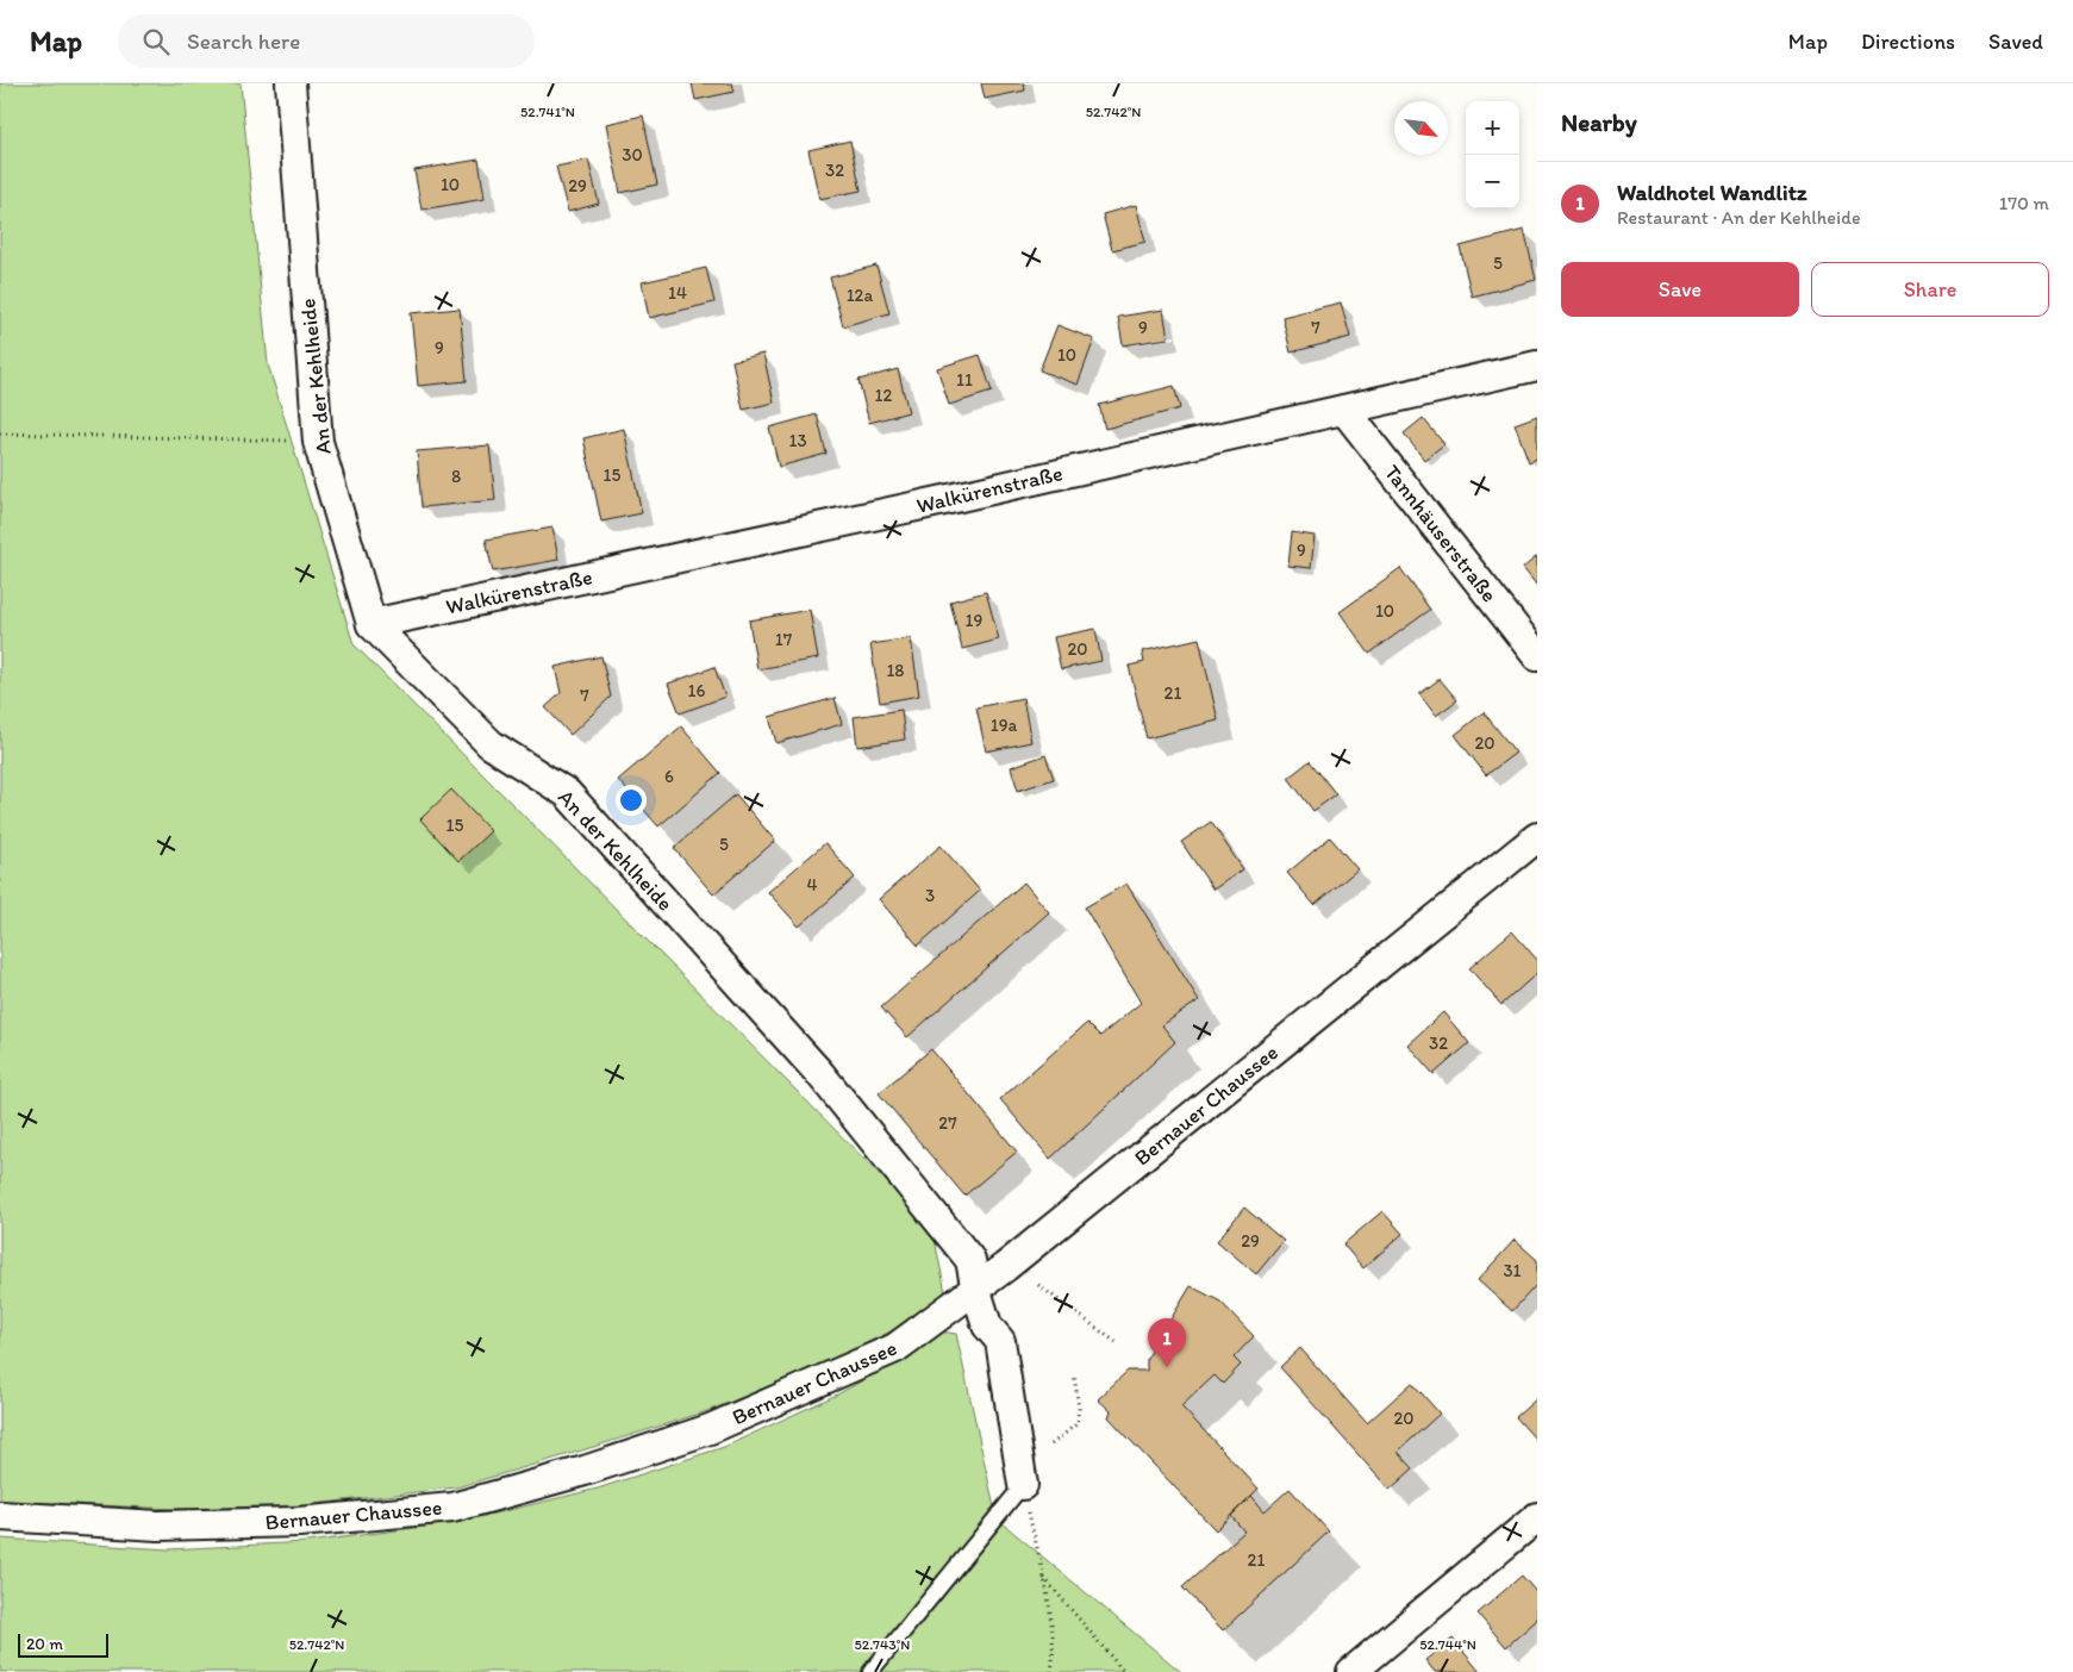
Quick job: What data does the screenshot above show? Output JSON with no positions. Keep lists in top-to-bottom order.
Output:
{
  "streets": {
    "street": [
      "An der Kehlheide",
      "Walkürenstraße",
      "Tannhäuserstraße",
      "Bernauer Chaussee"
    ]
  },
  "crossings": [
    ["An der Kehlheide", "Walkürenstraße"],
    ["An der Kehlheide", "Bernauer Chaussee"],
    ["Walkürenstraße", "Tannhäuserstraße"]
  ],
  "house_numbers": [
    "30",
    "32",
    "10",
    "29",
    "5",
    "14",
    "12a",
    "9",
    "7",
    "9",
    "10",
    "11",
    "12",
    "13",
    "15",
    "8",
    "9",
    "10",
    "19",
    "17",
    "20",
    "18",
    "16",
    "21",
    "7",
    "19a",
    "20",
    "6",
    "15",
    "5",
    "4",
    "3",
    "32",
    "27",
    "29",
    "31",
    "20",
    "21"
  ],
  "scale_bar": "20 m",
  "north": "bottom right",
  "page": {
    "header": "Map",
    "search": "Search here",
    "nav": ["Map", "Directions", "Saved"],
    "heading": "Nearby",
    "map_buttons": ["+", "−"],
    "list": [
      {
        "mark": "1",
        "name": "Waldhotel Wandlitz",
        "note": "Restaurant · An der Kehlheide",
        "value": "170 m"
      }
    ],
    "buttons": ["Save", "Share"],
    "pins": "1",
    "scale": "20 m"
  },
  "coordinates": [
    "52.741°N",
    "52.742°N",
    "52.743°N",
    "52.744°N"
  ]
}
